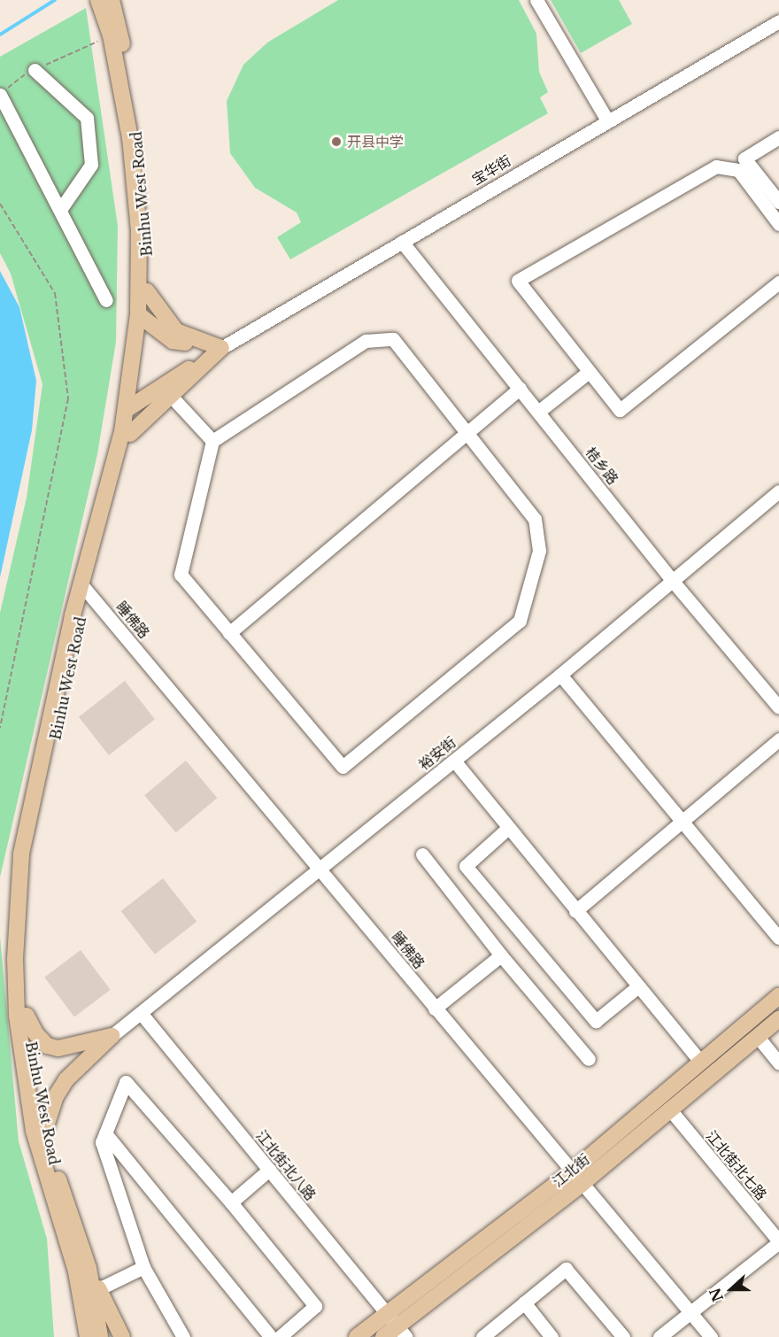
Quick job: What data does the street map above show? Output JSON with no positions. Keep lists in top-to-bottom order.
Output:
{
  "streets": {
    "main road": ["Binhu West Road", "江北街"],
    "street": [
      "宝华街",
      "桔乡路",
      "睡佛路",
      "裕安街",
      "江北街北八路",
      "江北街北七路"
    ]
  },
  "crossings": [
    ["宝华街", "桔乡路"],
    ["Binhu West Road", "睡佛路"],
    ["桔乡路", "裕安街"],
    ["睡佛路", "裕安街"],
    ["睡佛路", "江北街"],
    ["裕安街", "江北街北八路"],
    ["江北街北八路", "江北街"],
    ["江北街北七路", "江北街"]
  ],
  "places": ["开县中学"],
  "north": "left"
}
